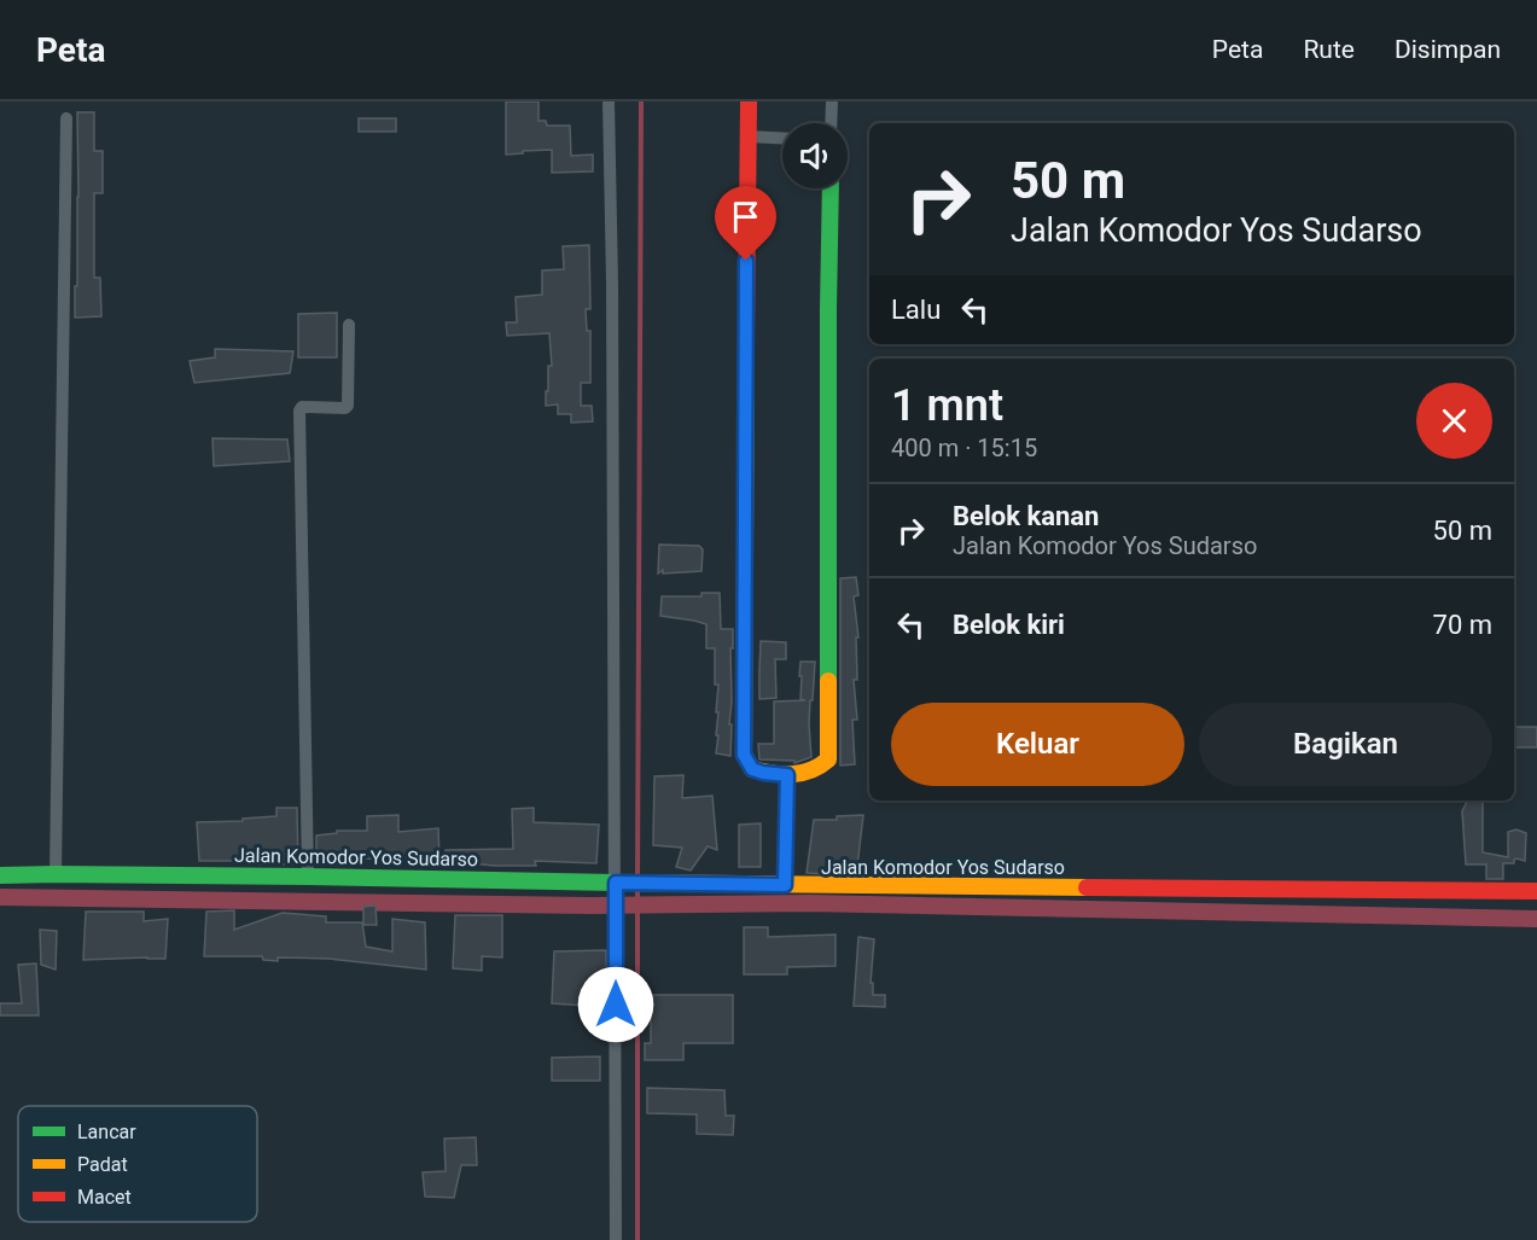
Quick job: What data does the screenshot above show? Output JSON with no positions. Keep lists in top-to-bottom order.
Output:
{
  "streets": {
    "street": ["Jalan Komodor Yos Sudarso"]
  },
  "legend": ["Lancar", "Padat", "Macet"],
  "page": {
    "header": "Peta",
    "nav": ["Peta", "Rute", "Disimpan"],
    "turn": ["50 m", "Jalan Komodor Yos Sudarso"],
    "then": "Lalu",
    "heading": ["1 mnt", "400 m · 15:15"],
    "list": [
      {
        "name": "Belok kanan",
        "note": "Jalan Komodor Yos Sudarso",
        "value": "50 m"
      },
      {
        "name": "Belok kiri",
        "value": "70 m"
      }
    ],
    "buttons": ["Keluar", "Bagikan"]
  }
}
